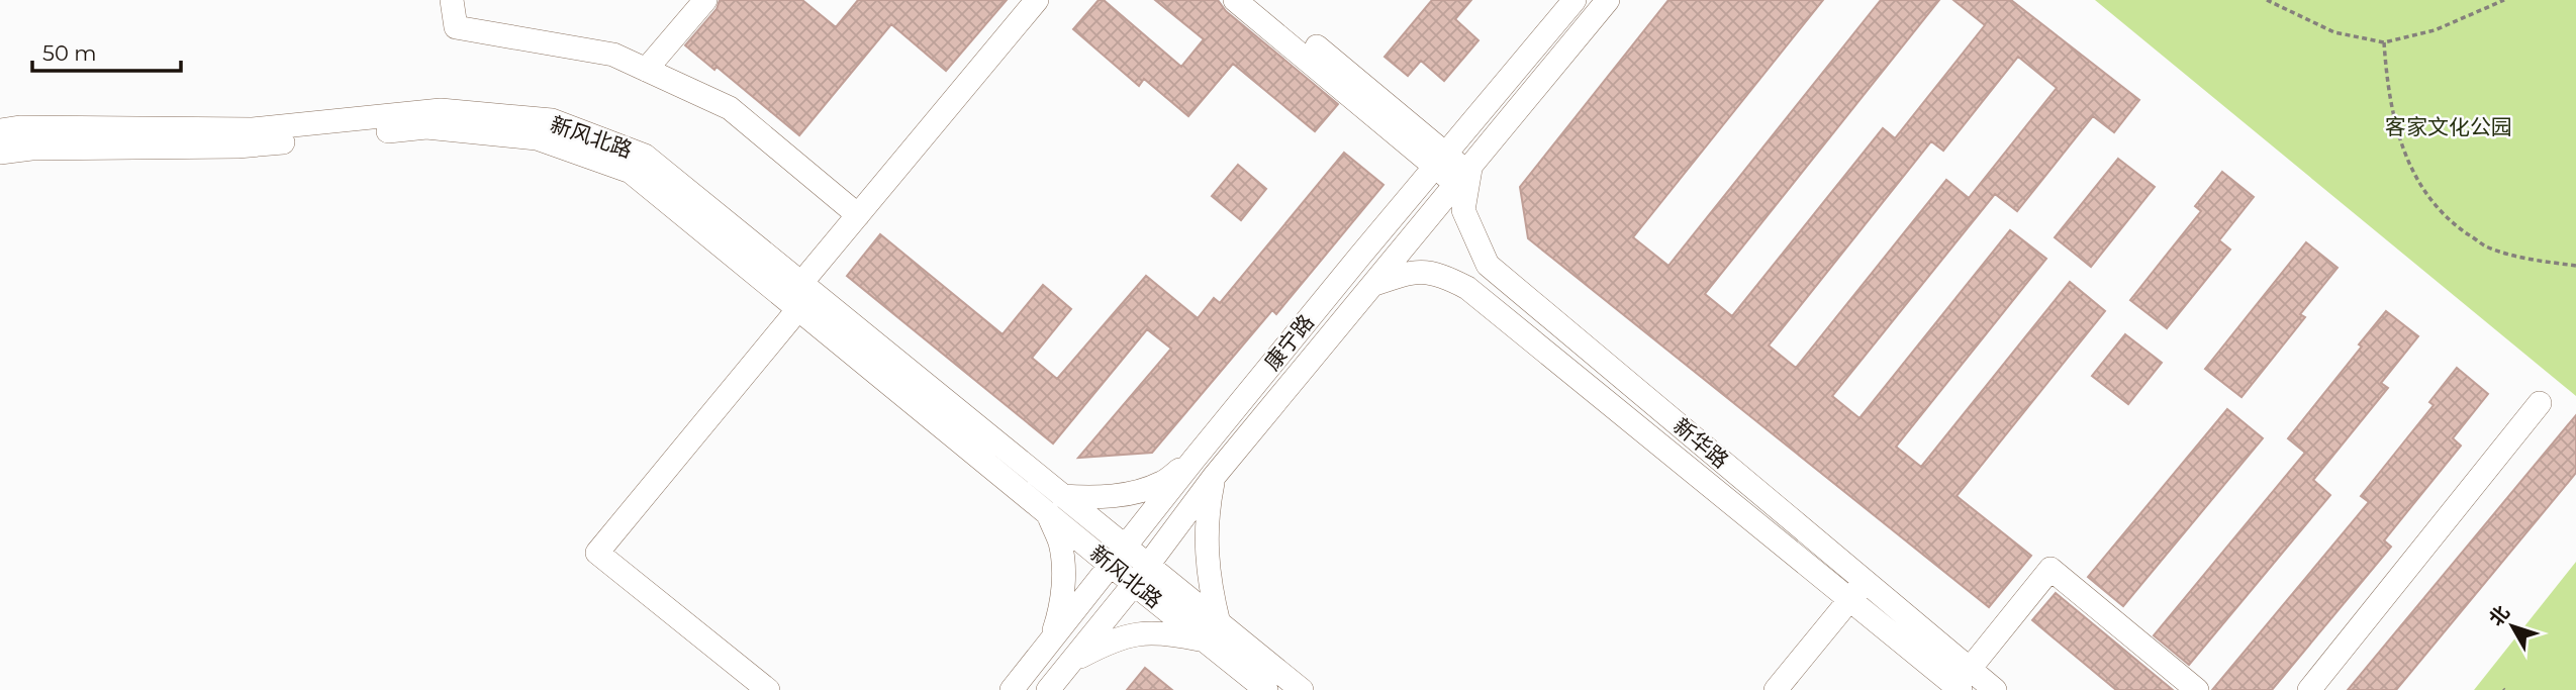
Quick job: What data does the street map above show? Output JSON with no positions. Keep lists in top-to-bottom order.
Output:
{
  "streets": {
    "street": ["新风北路", "康宁路", "新华路"]
  },
  "crossings": [
    ["新风北路", "康宁路"],
    ["康宁路", "新华路"]
  ],
  "parks": ["客家文化公园"],
  "scale_bar": "50 m",
  "north": "top left"
}
